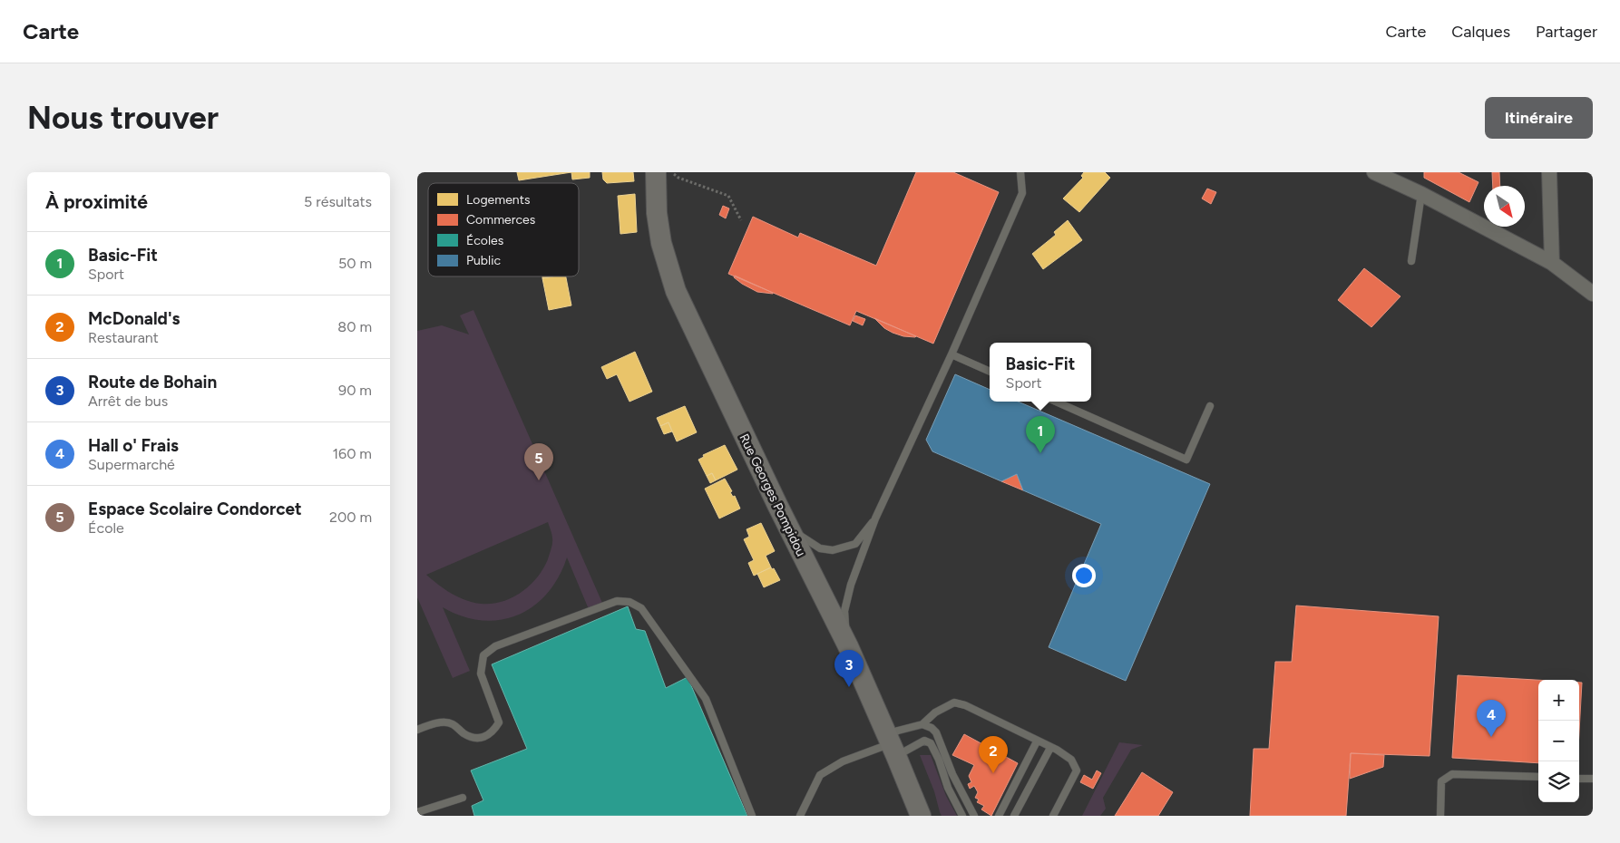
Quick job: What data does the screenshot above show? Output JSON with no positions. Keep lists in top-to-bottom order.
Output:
{
  "streets": {
    "main road": ["Rue Georges Pompidou"]
  },
  "legend": [
    "Logements",
    "Commerces",
    "Écoles",
    "Public"
  ],
  "north": "bottom right",
  "page": {
    "header": "Carte",
    "nav": ["Carte", "Calques", "Partager"],
    "buttons": "Itinéraire",
    "title": "Nous trouver",
    "heading": ["À proximité", "5 résultats"],
    "list": [
      {
        "mark": "1",
        "name": "Basic-Fit",
        "note": "Sport",
        "value": "50 m"
      },
      {
        "mark": "2",
        "name": "McDonald's",
        "note": "Restaurant",
        "value": "80 m"
      },
      {
        "mark": "3",
        "name": "Route de Bohain",
        "note": "Arrêt de bus",
        "value": "90 m"
      },
      {
        "mark": "4",
        "name": "Hall o' Frais",
        "note": "Supermarché",
        "value": "160 m"
      },
      {
        "mark": "5",
        "name": "Espace Scolaire Condorcet",
        "note": "École",
        "value": "200 m"
      }
    ],
    "popup": ["Basic-Fit", "Sport"],
    "pins": [
      "1",
      "5",
      "3",
      "4",
      "2"
    ],
    "map_buttons": ["+", "−"]
  }
}
